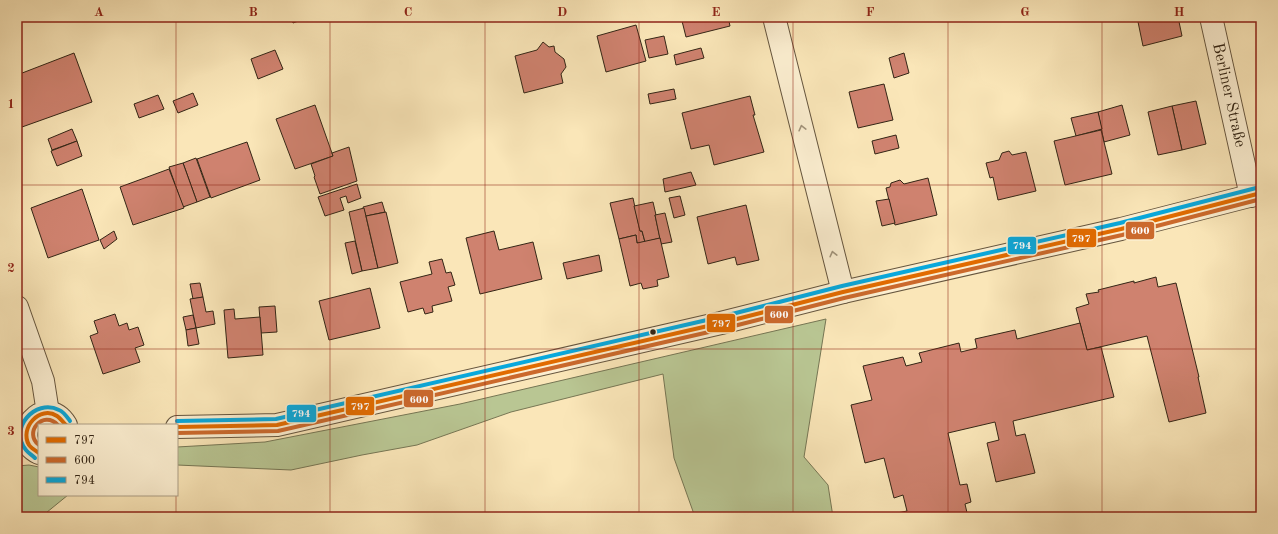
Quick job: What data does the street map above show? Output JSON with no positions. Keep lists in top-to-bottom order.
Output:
{
  "streets": {
    "street": ["Berliner Straße"]
  },
  "lines": ["transit line 794", "transit line 797", "transit line 600"],
  "legend": ["797", "600", "794"],
  "grid": {
    "columns": [
      "A",
      "B",
      "C",
      "D",
      "E",
      "F",
      "G",
      "H"
    ],
    "rows": ["1", "2", "3"]
  }
}
